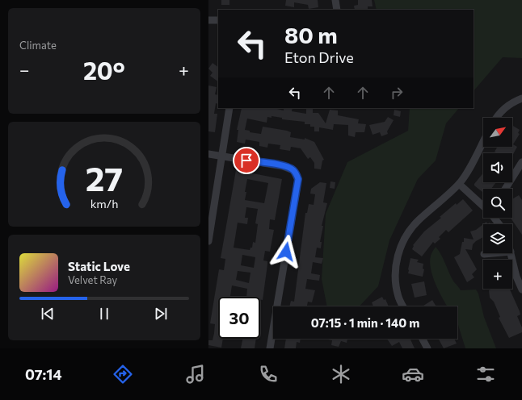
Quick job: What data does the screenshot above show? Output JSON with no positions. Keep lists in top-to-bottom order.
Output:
{
  "north": "top right",
  "page": {
    "tile": "Climate",
    "turn": ["80 m", "Eton Drive"],
    "heat": ["−", "20°", "+"],
    "map_buttons": "+",
    "song": ["Static Love", "Velvet Ray"],
    "limit": "30",
    "trip": "07:15 · 1 min · 140 m",
    "tabs": "07:14",
    "gauge": ["27", "km/h"]
  }
}
